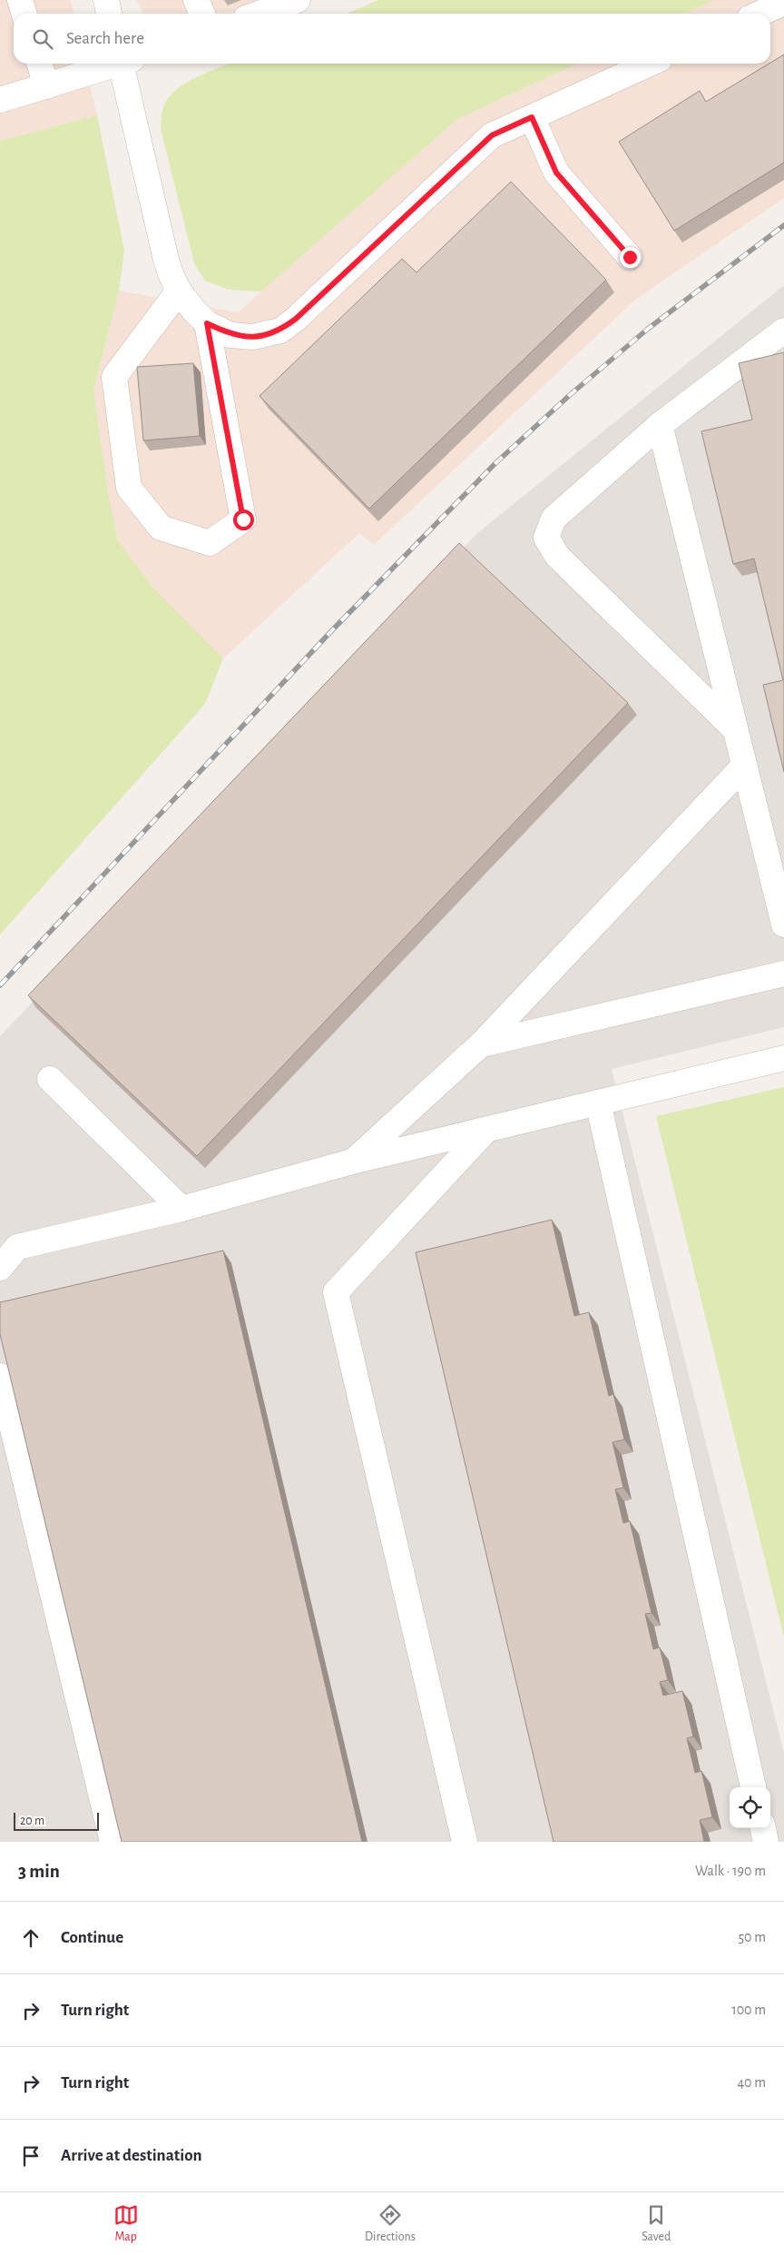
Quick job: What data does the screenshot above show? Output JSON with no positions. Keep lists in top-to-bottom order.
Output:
{
  "scale_bar": "20 m",
  "page": {
    "search": "Search here",
    "scale": "20 m",
    "heading": ["3 min", "Walk · 190 m"],
    "list": [
      ["Continue", "50 m"],
      ["Turn right", "100 m"],
      ["Turn right", "40 m"],
      "Arrive at destination"
    ],
    "nav": ["Map", "Directions", "Saved"]
  }
}
